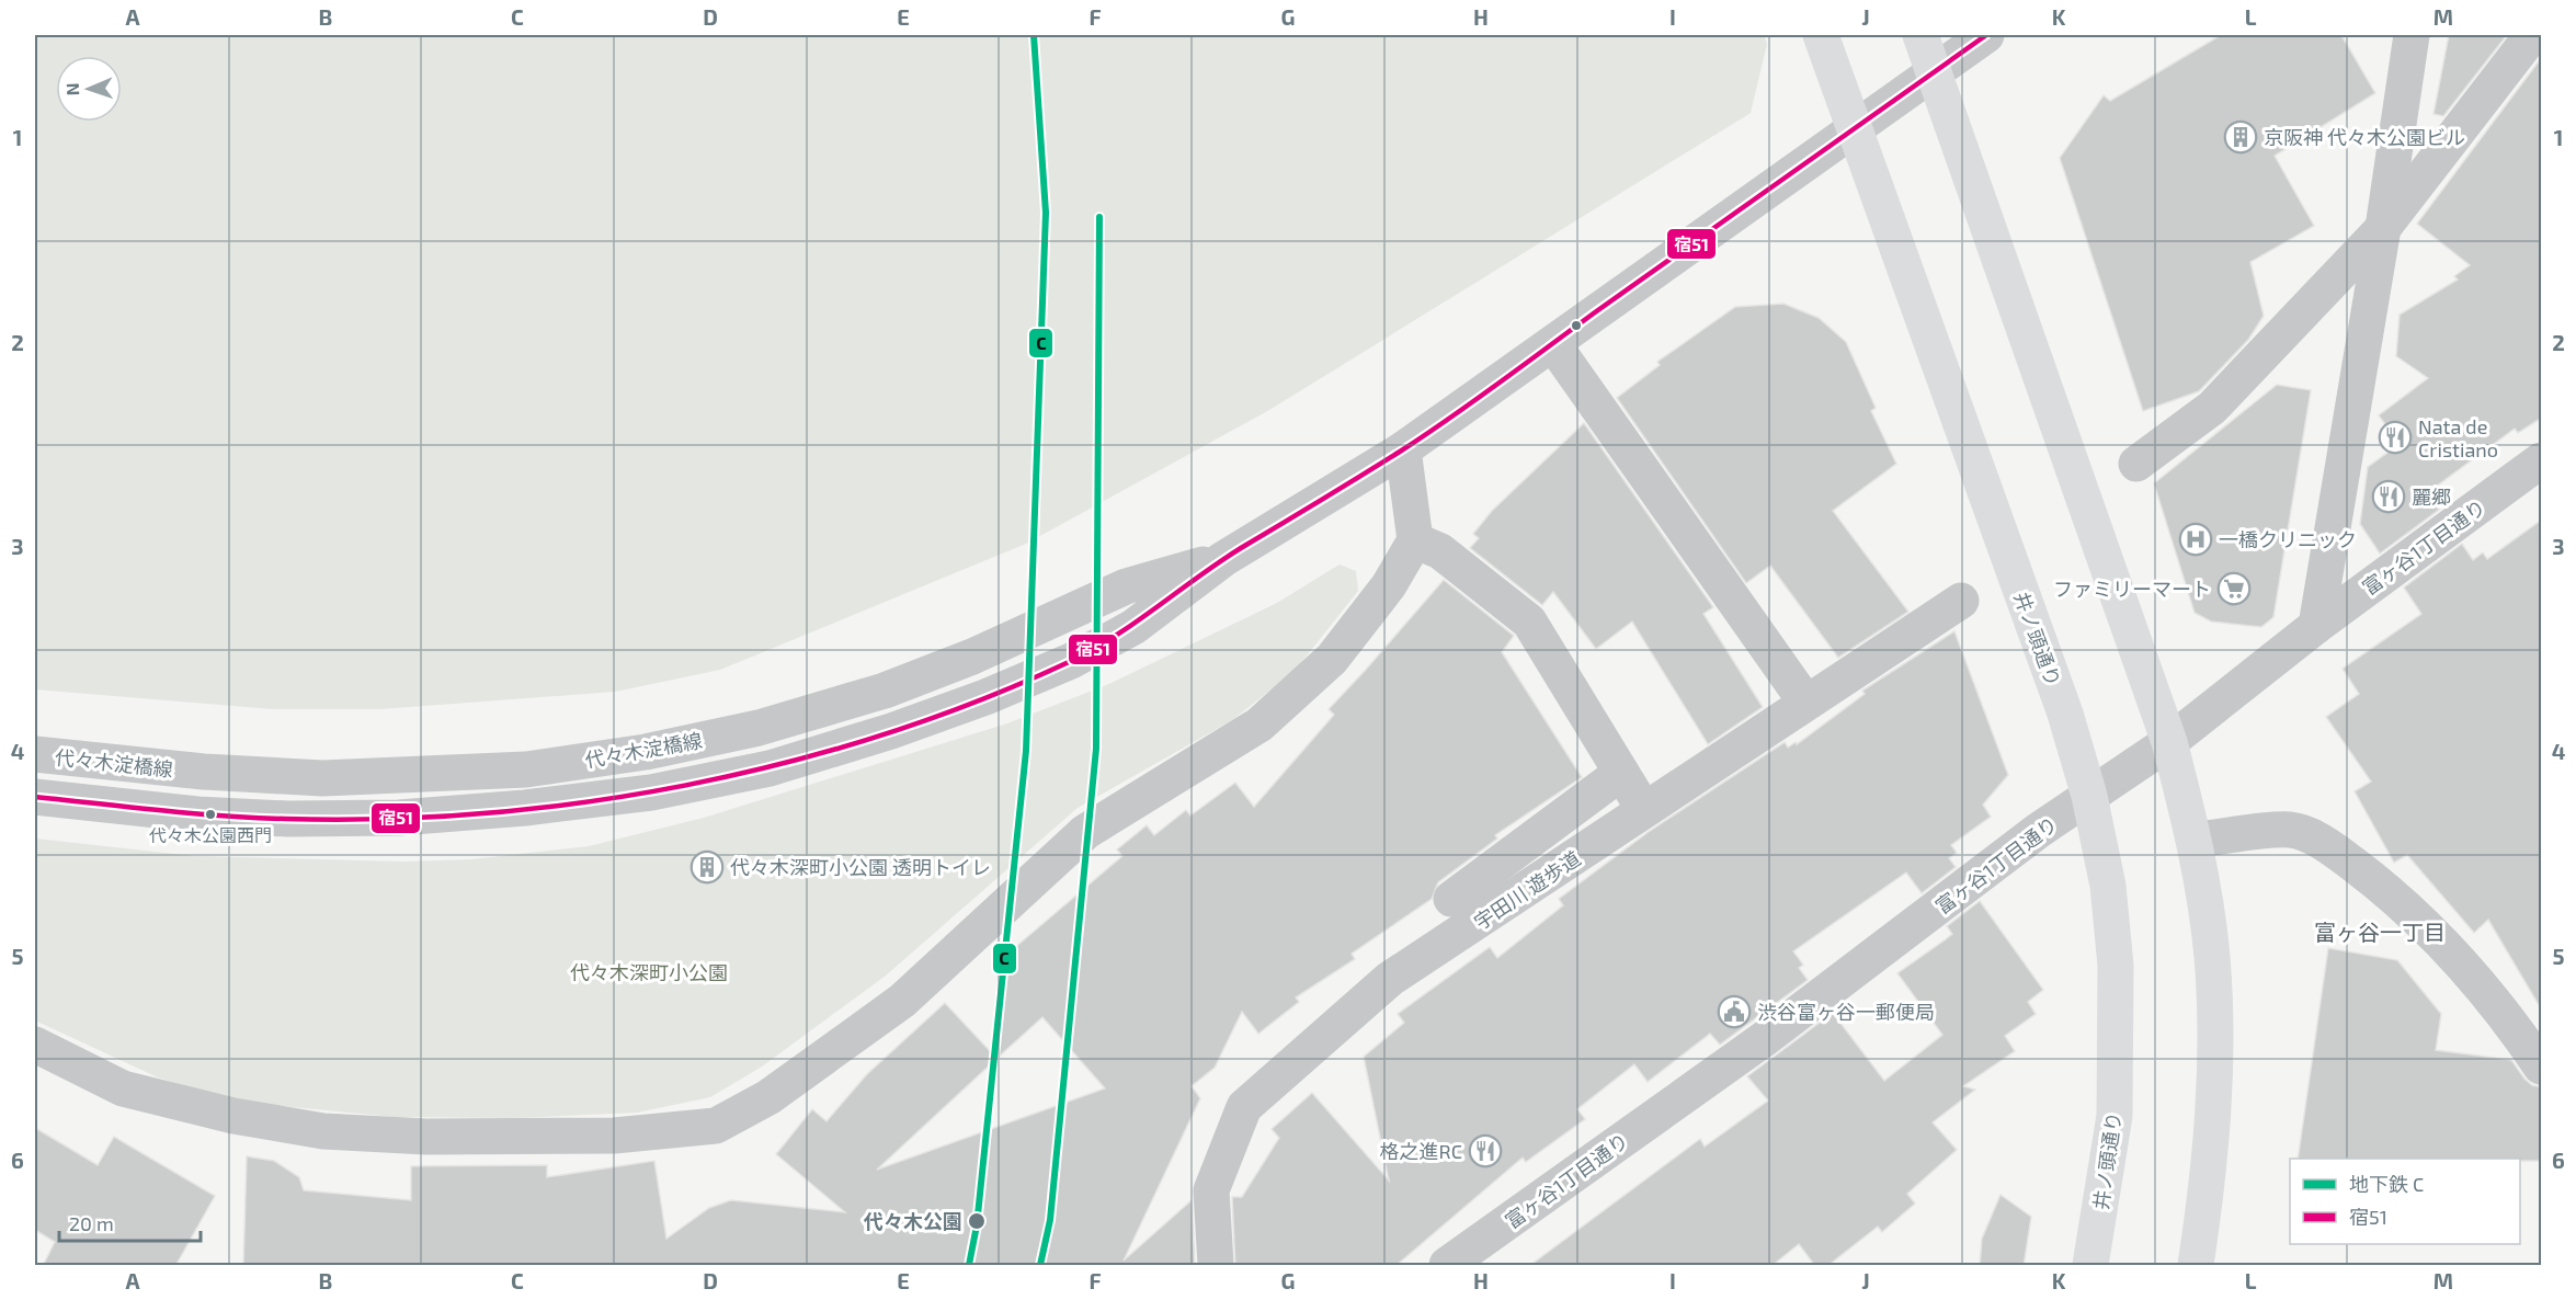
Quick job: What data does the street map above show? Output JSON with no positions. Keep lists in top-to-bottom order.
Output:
{
  "streets": {
    "main road": ["井ノ頭通り"],
    "street": ["富ヶ谷1丁目通り", "代々木淀橋線", "宇田川 遊歩道"]
  },
  "crossings": [
    ["富ヶ谷1丁目通り", "井ノ頭通り"],
    ["井ノ頭通り", "代々木淀橋線"]
  ],
  "districts": ["富ヶ谷一丁目"],
  "parks": ["代々木深町小公園"],
  "places": {
    "building": ["京阪神 代々木公園ビル", "代々木深町小公園 透明トイレ"],
    "restaurant": ["Nata de Cristiano", "麗郷", "格之進RC"],
    "hospital": ["一橋クリニック"],
    "supermarket": ["ファミリーマート"],
    "other": ["代々木公園西門", "代々木公園"],
    "public building": ["渋谷富ヶ谷一郵便局"]
  },
  "lines": ["metro line C", "transit line 宿51"],
  "legend": ["地下鉄 C", "宿51"],
  "scale_bar": "20 m",
  "north": "left",
  "grid": {
    "columns": [
      "A",
      "B",
      "C",
      "D",
      "E",
      "F",
      "G",
      "H",
      "I",
      "J",
      "K",
      "L",
      "M"
    ],
    "rows": [
      "1",
      "2",
      "3",
      "4",
      "5",
      "6"
    ]
  }
}
